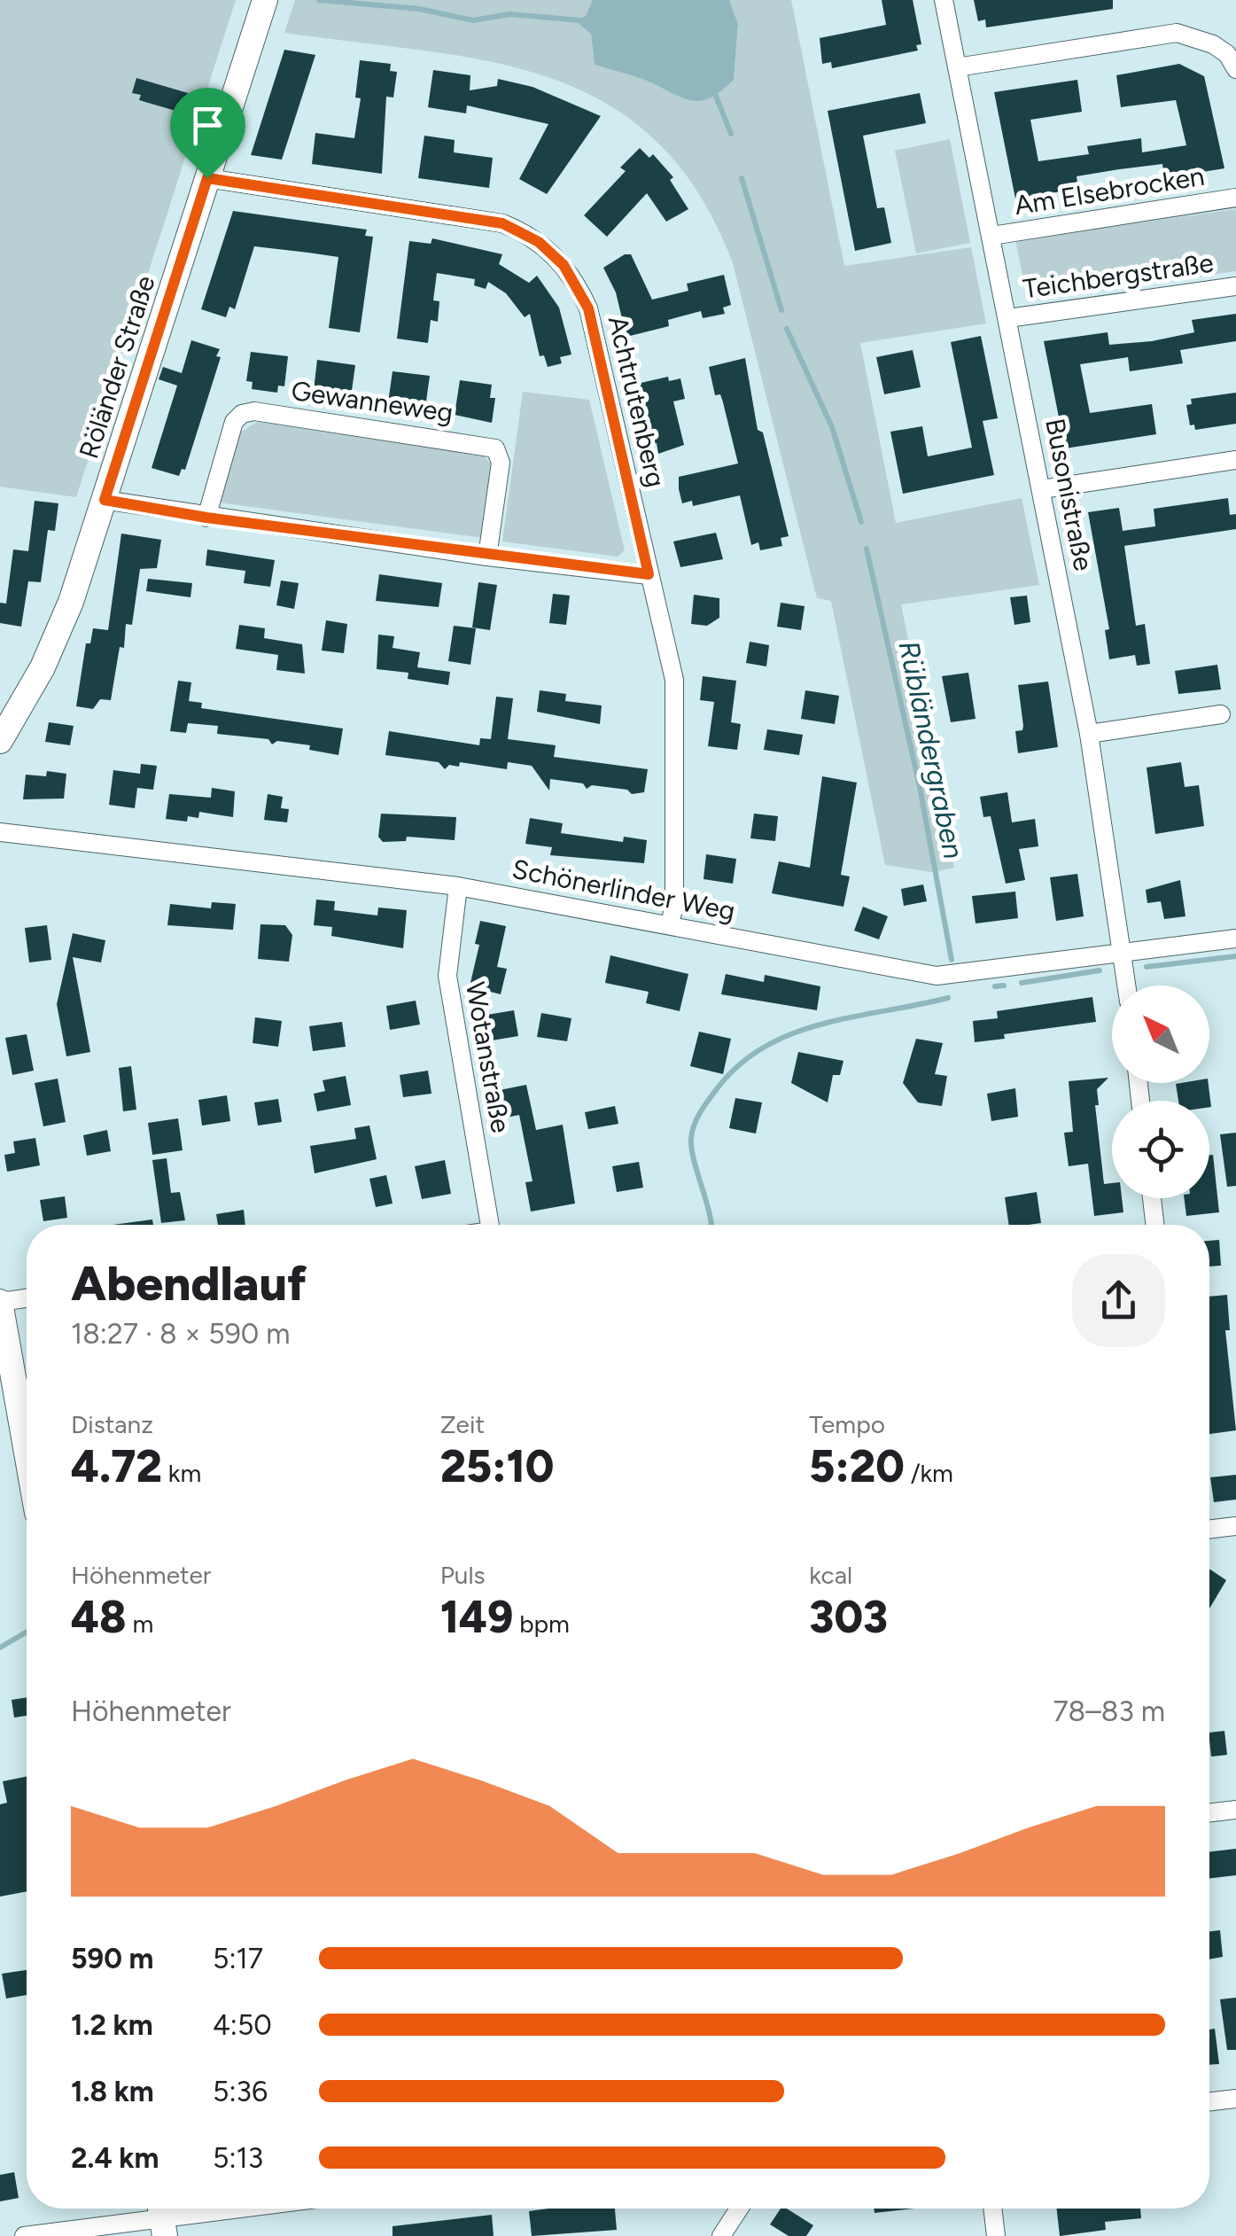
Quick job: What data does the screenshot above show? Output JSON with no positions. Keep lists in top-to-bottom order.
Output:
{
  "streets": {
    "street": [
      "Am Elsebrocken",
      "Teichbergstraße",
      "Röländer Straße",
      "Gewanneweg",
      "Achtrutenberg",
      "Busonistraße",
      "Schönerlinder Weg",
      "Wotanstraße"
    ]
  },
  "crossings": [
    ["Am Elsebrocken", "Busonistraße"],
    ["Teichbergstraße", "Busonistraße"],
    ["Röländer Straße", "Achtrutenberg"],
    ["Achtrutenberg", "Schönerlinder Weg"],
    ["Busonistraße", "Schönerlinder Weg"],
    ["Schönerlinder Weg", "Wotanstraße"]
  ],
  "water": ["Rübländergraben"],
  "north": "top left",
  "page": {
    "heading": ["Abendlauf", "18:27 · 8 × 590 m"],
    "stats": [
      ["Distanz", "4.72 km"],
      ["Zeit", "25:10"],
      ["Tempo", "5:20 /km"],
      ["Höhenmeter", "48 m"],
      ["Puls", "149 bpm"],
      ["kcal", "303"]
    ],
    "chart": ["Höhenmeter", "78–83 m"],
    "list": [
      {
        "name": "590 m",
        "note": "5:17"
      },
      {
        "name": "1.2 km",
        "note": "4:50"
      },
      {
        "name": "1.8 km",
        "note": "5:36"
      },
      {
        "name": "2.4 km",
        "note": "5:13"
      }
    ]
  }
}
